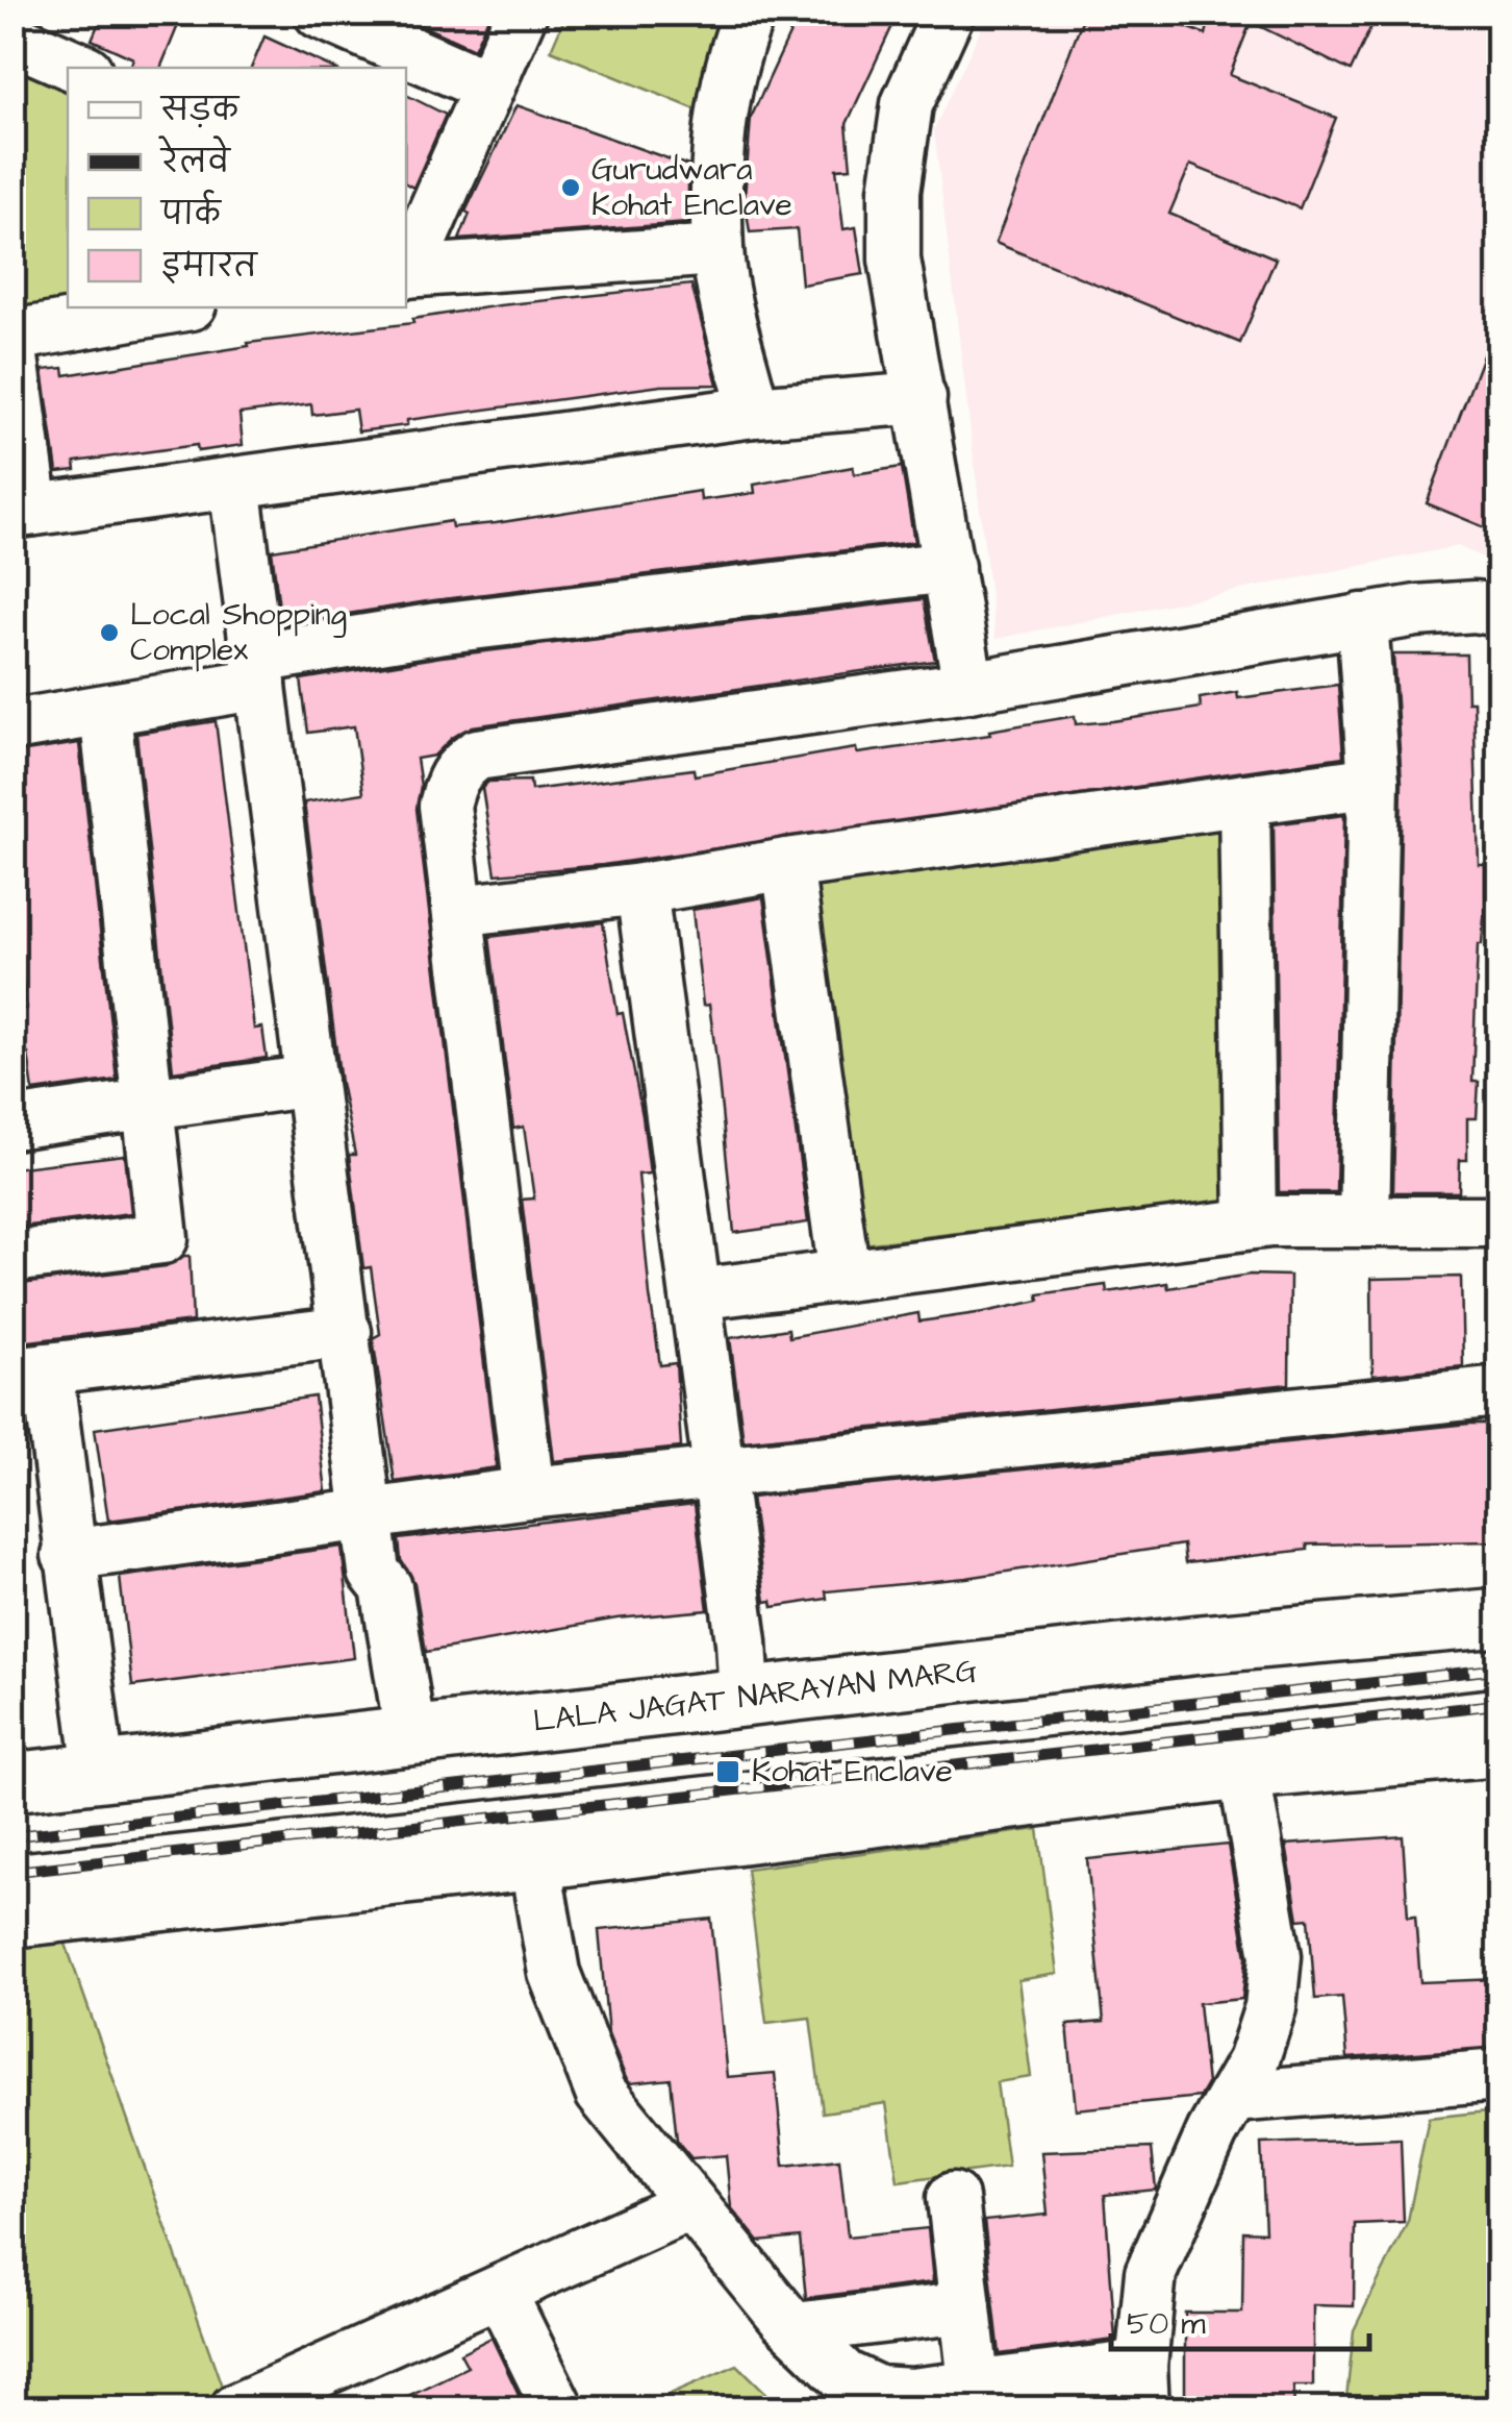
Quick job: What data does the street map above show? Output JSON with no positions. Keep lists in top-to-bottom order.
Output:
{
  "streets": {
    "main road": ["LALA JAGAT NARAYAN MARG"]
  },
  "places": {
    "other": ["Gurudwara Kohat Enclave", "Local Shopping Complex"],
    "transit": ["Kohat Enclave"]
  },
  "legend": [
    "सड़क",
    "रेलवे",
    "पार्क",
    "इमारत"
  ],
  "scale_bar": "50 m"
}
